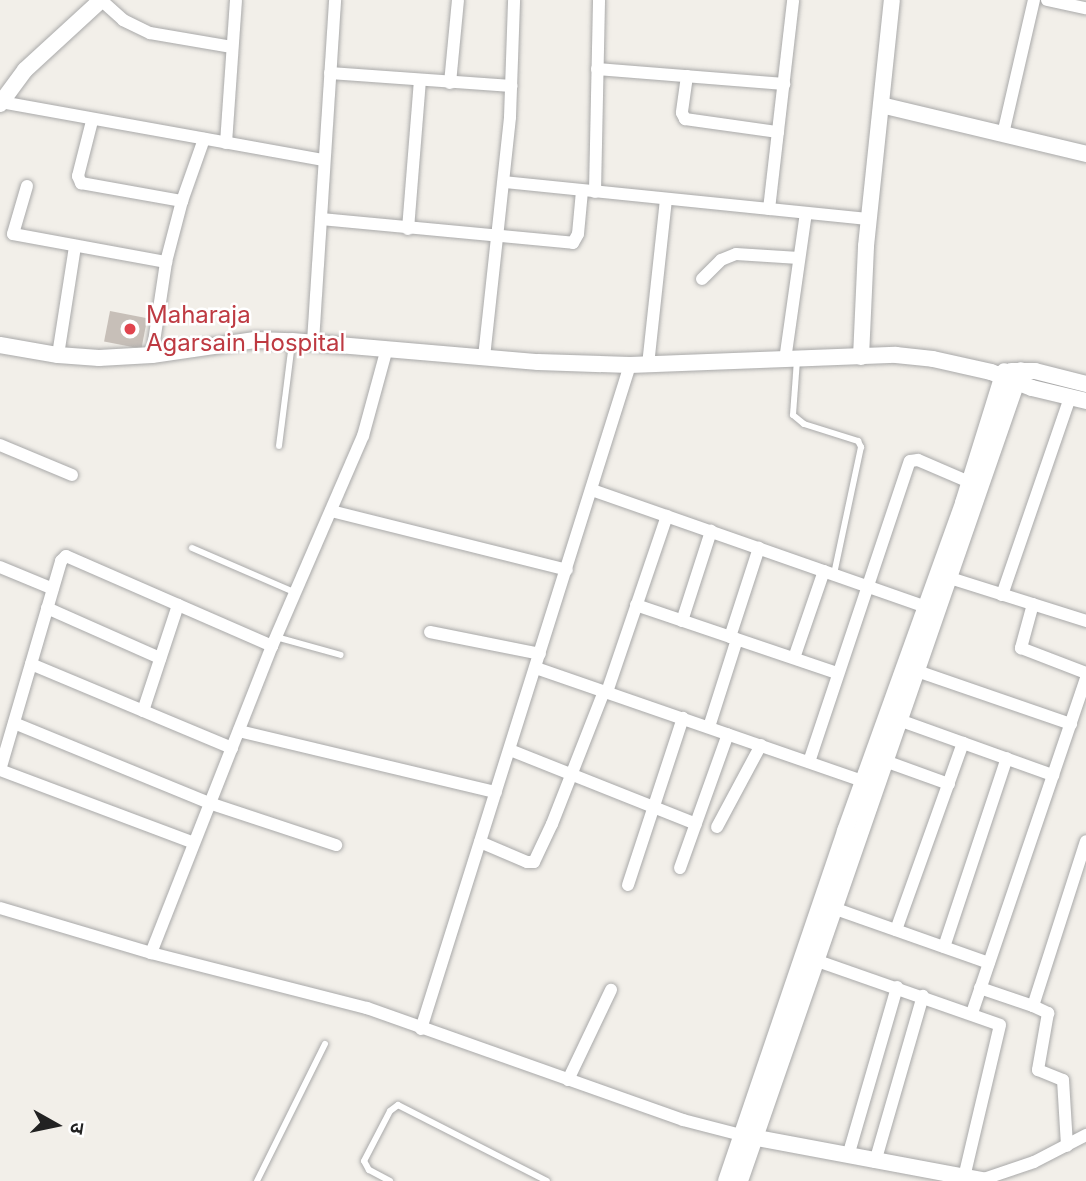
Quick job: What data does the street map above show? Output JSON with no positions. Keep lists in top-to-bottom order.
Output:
{
  "places": ["Maharaja Agarsain Hospital"],
  "north": "right"
}
